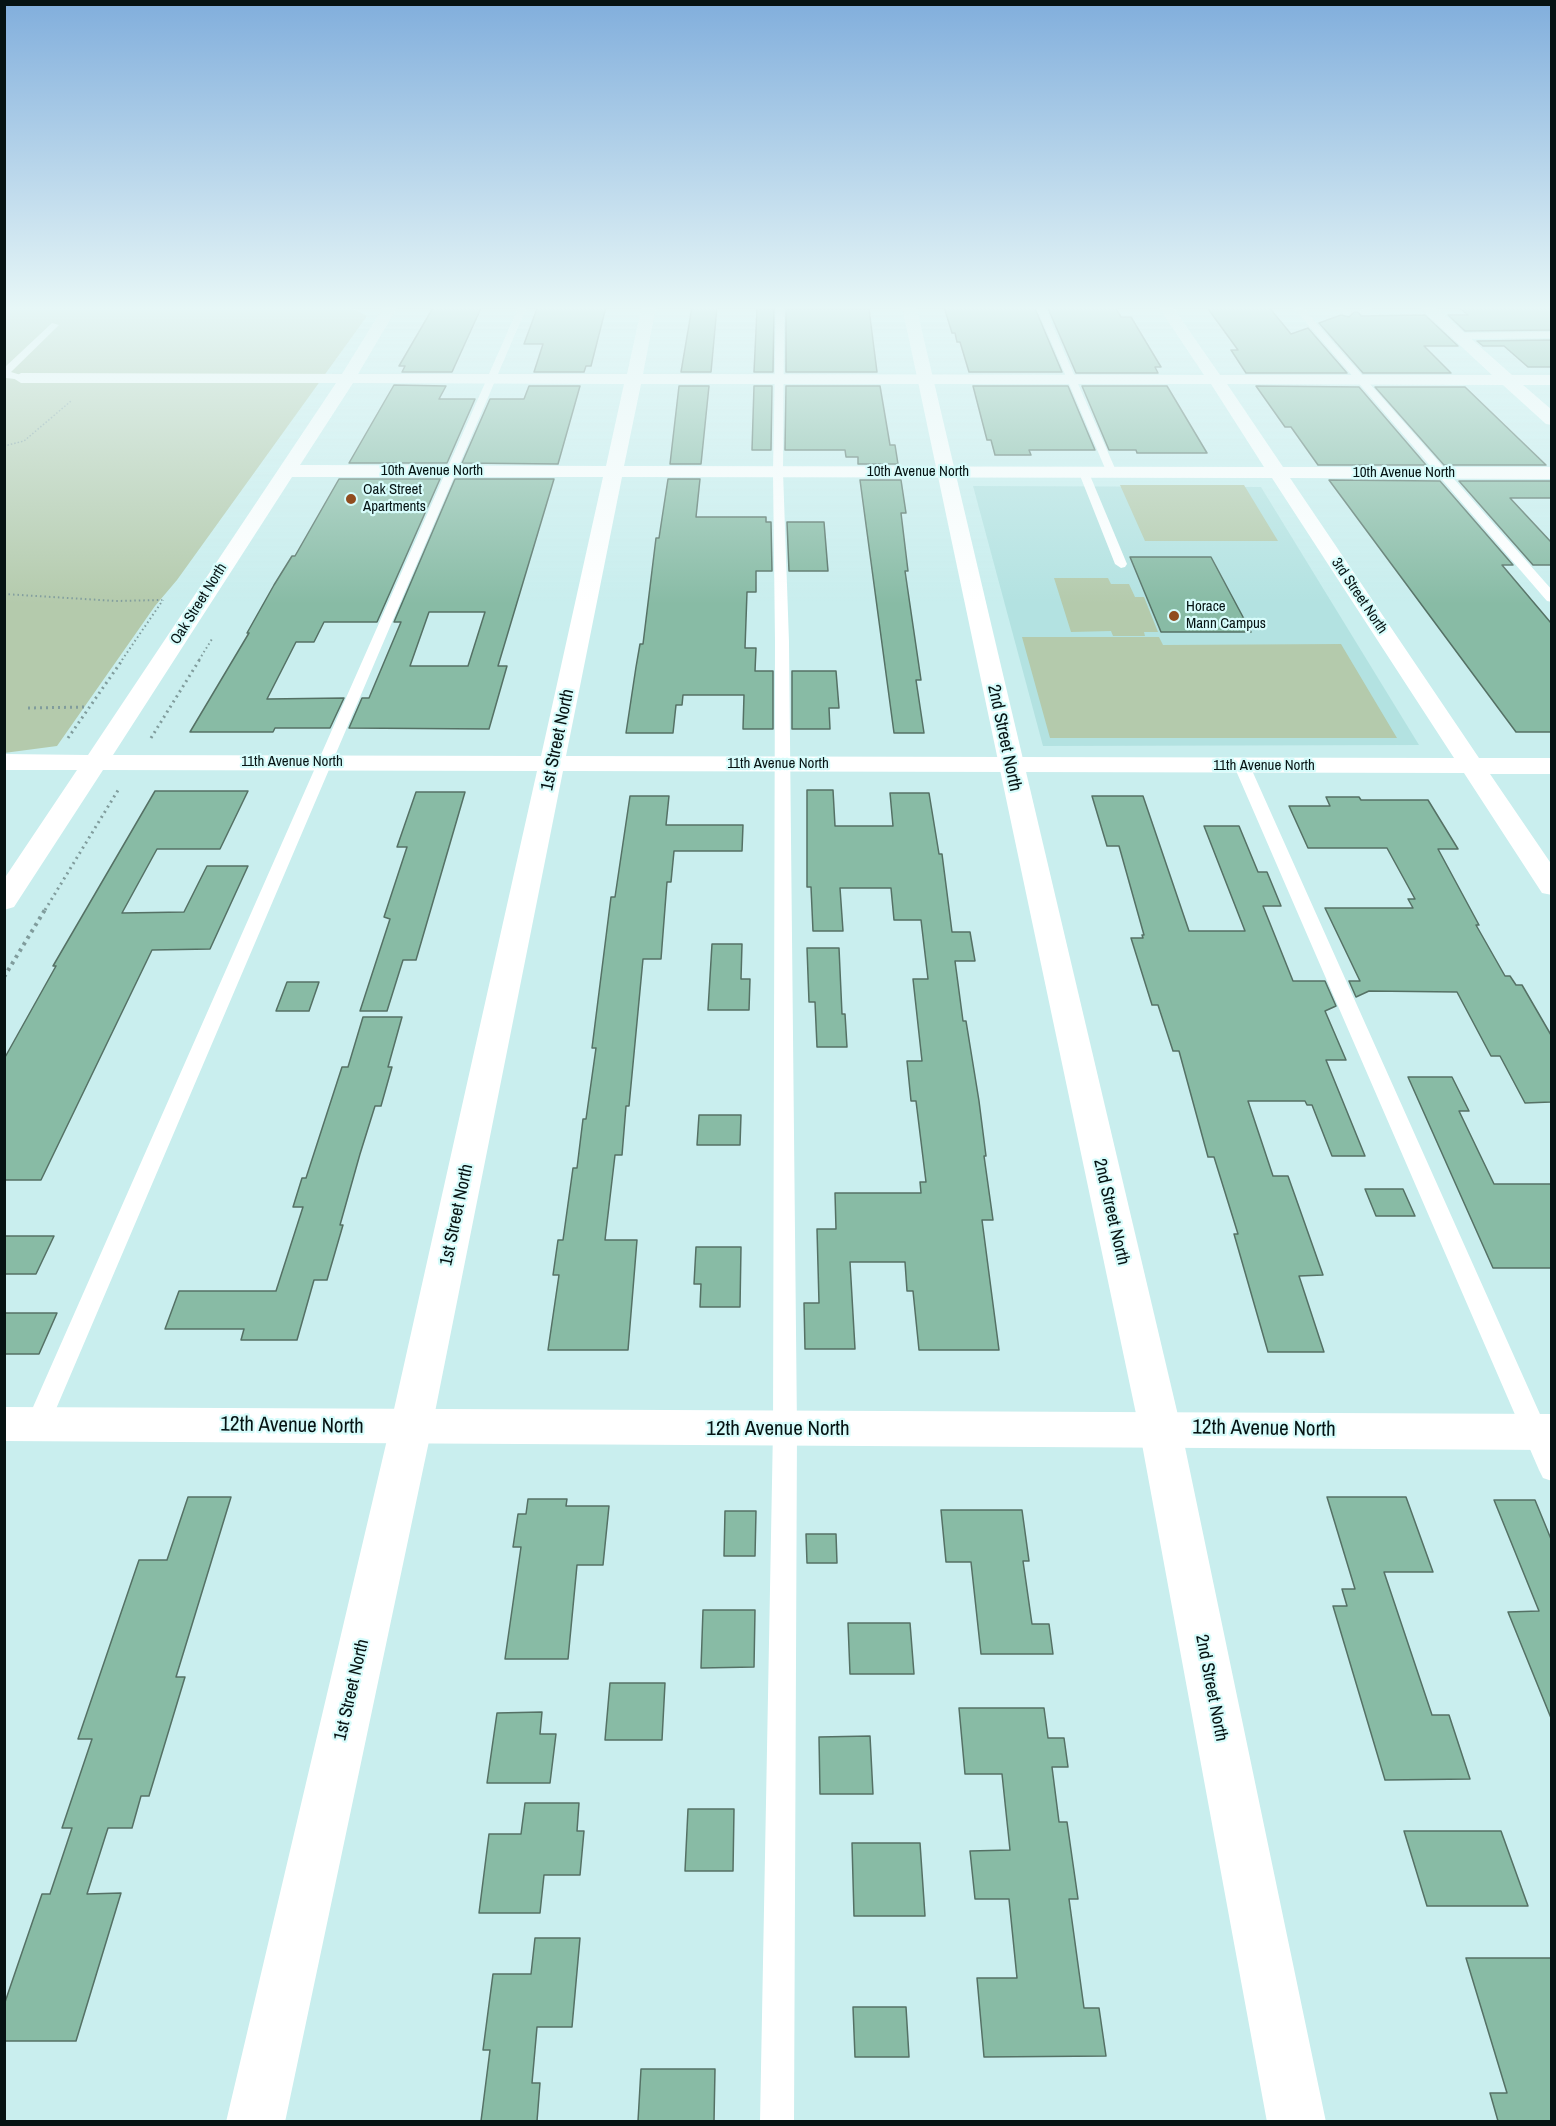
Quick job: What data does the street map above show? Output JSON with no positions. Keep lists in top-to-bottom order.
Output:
{
  "streets": {
    "street": [
      "10th Avenue North",
      "3rd Street North",
      "Oak Street North",
      "2nd Street North",
      "1st Street North",
      "11th Avenue North",
      "12th Avenue North"
    ]
  },
  "crossings": [
    ["10th Avenue North", "3rd Street North"],
    ["10th Avenue North", "Oak Street North"],
    ["10th Avenue North", "2nd Street North"],
    ["10th Avenue North", "1st Street North"],
    ["3rd Street North", "11th Avenue North"],
    ["Oak Street North", "11th Avenue North"],
    ["2nd Street North", "11th Avenue North"],
    ["2nd Street North", "12th Avenue North"],
    ["1st Street North", "11th Avenue North"],
    ["1st Street North", "12th Avenue North"]
  ],
  "places": ["Oak Street Apartments", "Horace Mann Campus"]
}
